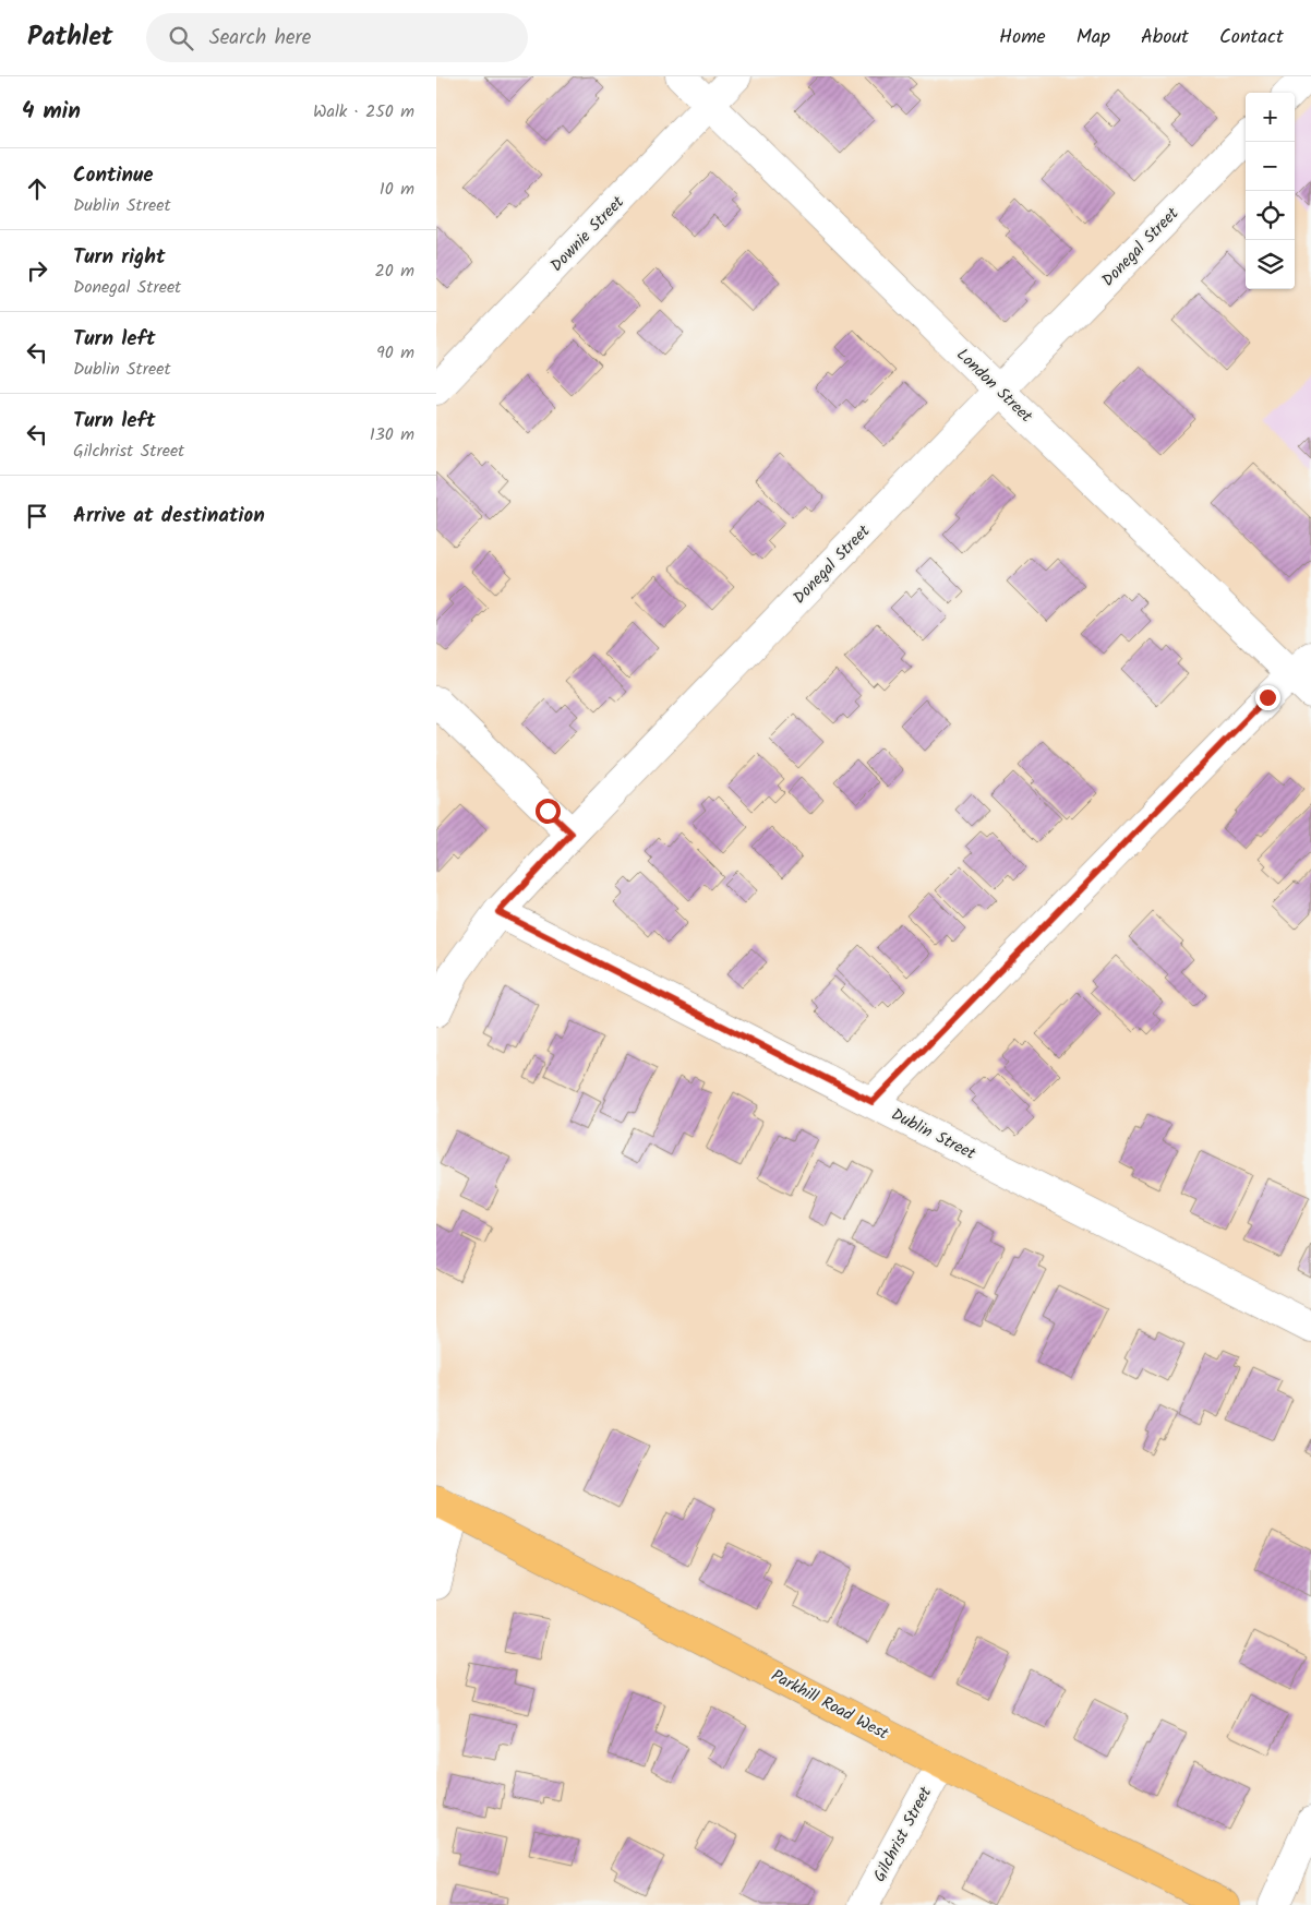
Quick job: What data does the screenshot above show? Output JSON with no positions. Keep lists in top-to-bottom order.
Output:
{
  "streets": {
    "main road": ["Parkhill Road West"],
    "street": [
      "Downie Street",
      "Donegal Street",
      "London Street",
      "Dublin Street",
      "Gilchrist Street"
    ]
  },
  "crossings": [
    ["Downie Street", "London Street"],
    ["Donegal Street", "London Street"],
    ["Donegal Street", "Dublin Street"],
    ["Parkhill Road West", "Gilchrist Street"]
  ],
  "page": {
    "header": "Pathlet",
    "search": "Search here",
    "nav": [
      "Home",
      "Map",
      "About",
      "Contact"
    ],
    "heading": ["4 min", "Walk · 250 m"],
    "map_buttons": ["+", "−"],
    "list": [
      ["Continue", "Dublin Street", "10 m"],
      ["Turn right", "Donegal Street", "20 m"],
      ["Turn left", "Dublin Street", "90 m"],
      ["Turn left", "Gilchrist Street", "130 m"],
      "Arrive at destination"
    ]
  }
}
